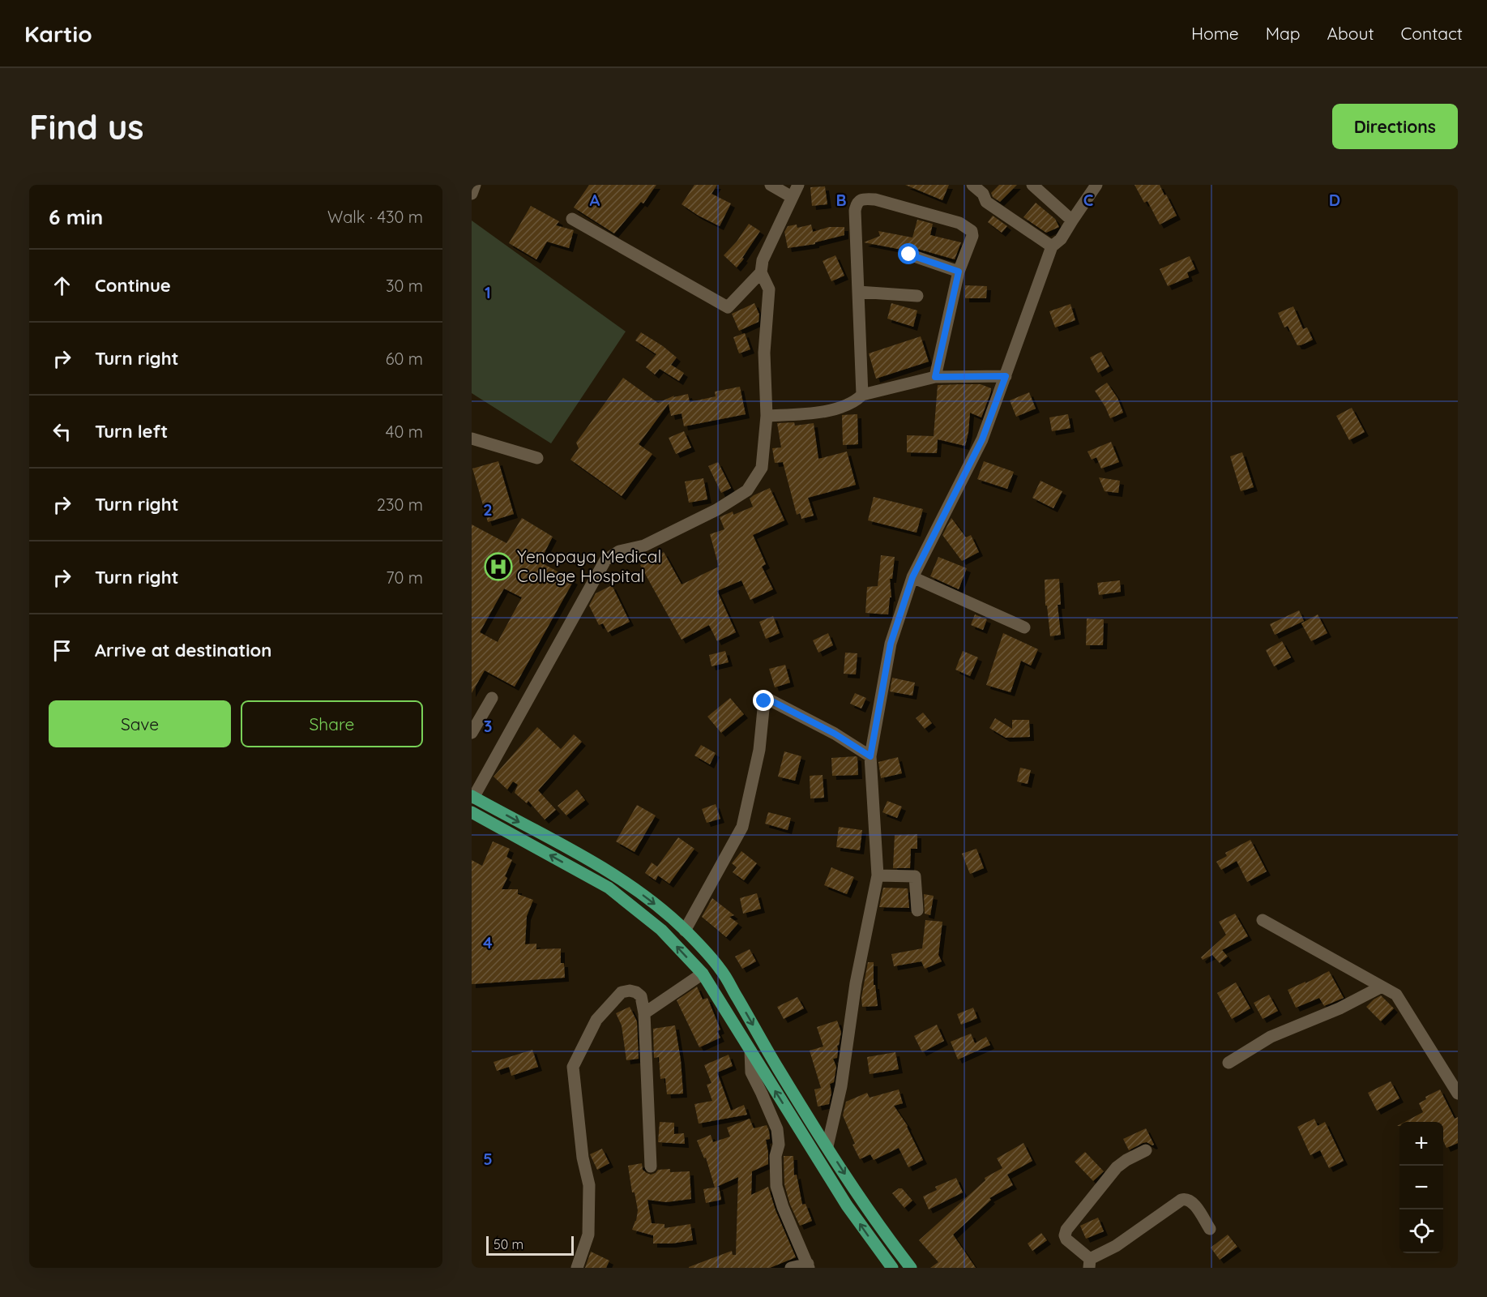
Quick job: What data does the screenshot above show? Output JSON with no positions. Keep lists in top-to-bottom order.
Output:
{
  "places": {
    "hospital": ["Yenopaya Medical College Hospital"]
  },
  "scale_bar": "50 m",
  "page": {
    "header": "Kartio",
    "nav": [
      "Home",
      "Map",
      "About",
      "Contact"
    ],
    "buttons": [
      "Directions",
      ["Save", "Share"]
    ],
    "title": "Find us",
    "heading": ["6 min", "Walk · 430 m"],
    "list": [
      ["Continue", "30 m"],
      ["Turn right", "60 m"],
      ["Turn left", "40 m"],
      ["Turn right", "230 m"],
      ["Turn right", "70 m"],
      "Arrive at destination"
    ],
    "map_buttons": ["+", "−"],
    "scale": "50 m"
  },
  "grid": {
    "columns": [
      "A",
      "B",
      "C",
      "D"
    ],
    "rows": [
      "1",
      "2",
      "3",
      "4",
      "5"
    ]
  }
}
